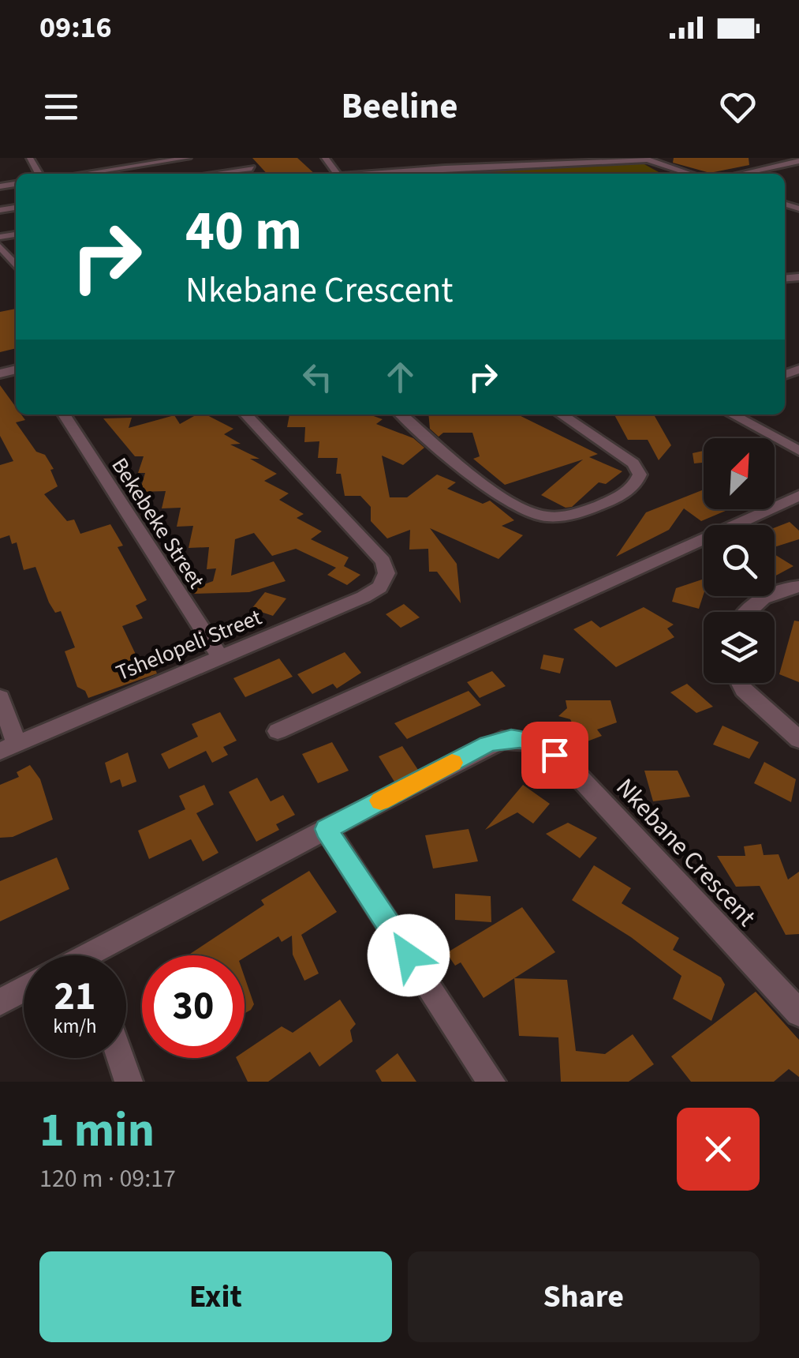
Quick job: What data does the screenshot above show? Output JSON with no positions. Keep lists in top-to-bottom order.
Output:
{
  "streets": {
    "street": ["Bekebeke Street", "Tshelopeli Street", "Nkebane Crescent"]
  },
  "crossings": [
    ["Bekebeke Street", "Tshelopeli Street"]
  ],
  "north": "top right",
  "page": {
    "status": "09:16",
    "header": "Beeline",
    "turn": ["40 m", "Nkebane Crescent"],
    "speed": "21 km/h",
    "limit": "30",
    "heading": ["1 min", "120 m · 09:17"],
    "buttons": ["Exit", "Share"]
  }
}
